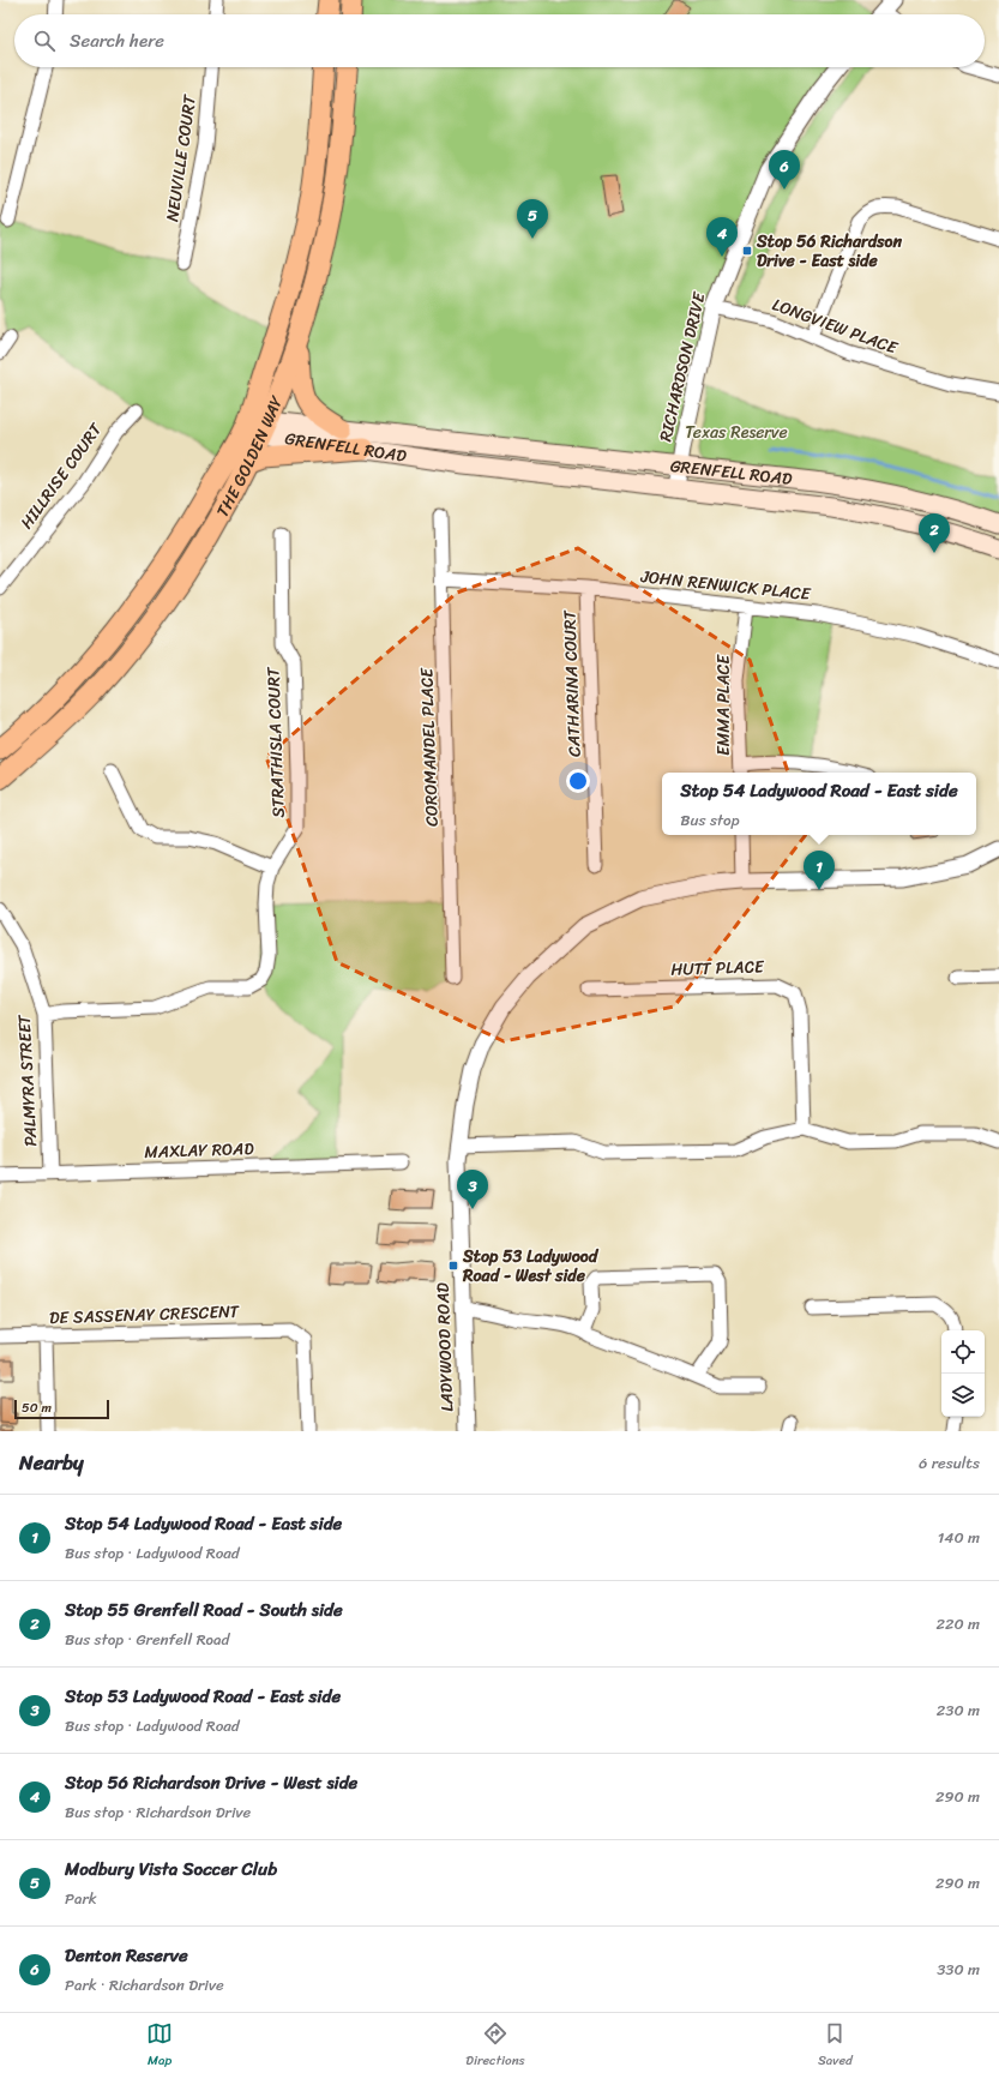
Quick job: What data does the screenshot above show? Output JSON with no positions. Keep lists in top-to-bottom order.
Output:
{
  "streets": {
    "main road": ["GRENFELL ROAD", "THE GOLDEN WAY"],
    "street": [
      "NEUVILLE COURT",
      "LONGVIEW PLACE",
      "RICHARDSON DRIVE",
      "HILLRISE COURT",
      "JOHN RENWICK PLACE",
      "CATHARINA COURT",
      "EMMA PLACE",
      "STRATHISLA COURT",
      "COROMANDEL PLACE",
      "HUTT PLACE",
      "PALMYRA STREET",
      "MAXLAY ROAD",
      "DE SASSENAY CRESCENT",
      "LADYWOOD ROAD"
    ]
  },
  "crossings": [
    ["LONGVIEW PLACE", "RICHARDSON DRIVE"],
    ["RICHARDSON DRIVE", "GRENFELL ROAD"],
    ["GRENFELL ROAD", "THE GOLDEN WAY"],
    ["JOHN RENWICK PLACE", "CATHARINA COURT"],
    ["JOHN RENWICK PLACE", "EMMA PLACE"],
    ["JOHN RENWICK PLACE", "COROMANDEL PLACE"],
    ["STRATHISLA COURT", "PALMYRA STREET"],
    ["PALMYRA STREET", "MAXLAY ROAD"]
  ],
  "parks": ["Texas Reserve"],
  "places": {
    "transit": ["Stop 56 Richardson Drive - East side", "Stop 53 Ladywood Road - West side"]
  },
  "scale_bar": "50 m",
  "page": {
    "search": "Search here",
    "pins": [
      "6",
      "5",
      "4",
      "2",
      "1",
      "3"
    ],
    "popup": ["Stop 54 Ladywood Road - East side", "Bus stop"],
    "scale": "50 m",
    "heading": ["Nearby", "6 results"],
    "list": [
      {
        "mark": "1",
        "name": "Stop 54 Ladywood Road - East side",
        "note": "Bus stop · Ladywood Road",
        "value": "140 m"
      },
      {
        "mark": "2",
        "name": "Stop 55 Grenfell Road - South side",
        "note": "Bus stop · Grenfell Road",
        "value": "220 m"
      },
      {
        "mark": "3",
        "name": "Stop 53 Ladywood Road - East side",
        "note": "Bus stop · Ladywood Road",
        "value": "230 m"
      },
      {
        "mark": "4",
        "name": "Stop 56 Richardson Drive - West side",
        "note": "Bus stop · Richardson Drive",
        "value": "290 m"
      },
      {
        "mark": "5",
        "name": "Modbury Vista Soccer Club",
        "note": "Park",
        "value": "290 m"
      },
      {
        "mark": "6",
        "name": "Denton Reserve",
        "note": "Park · Richardson Drive",
        "value": "330 m"
      }
    ],
    "nav": ["Map", "Directions", "Saved"]
  }
}
